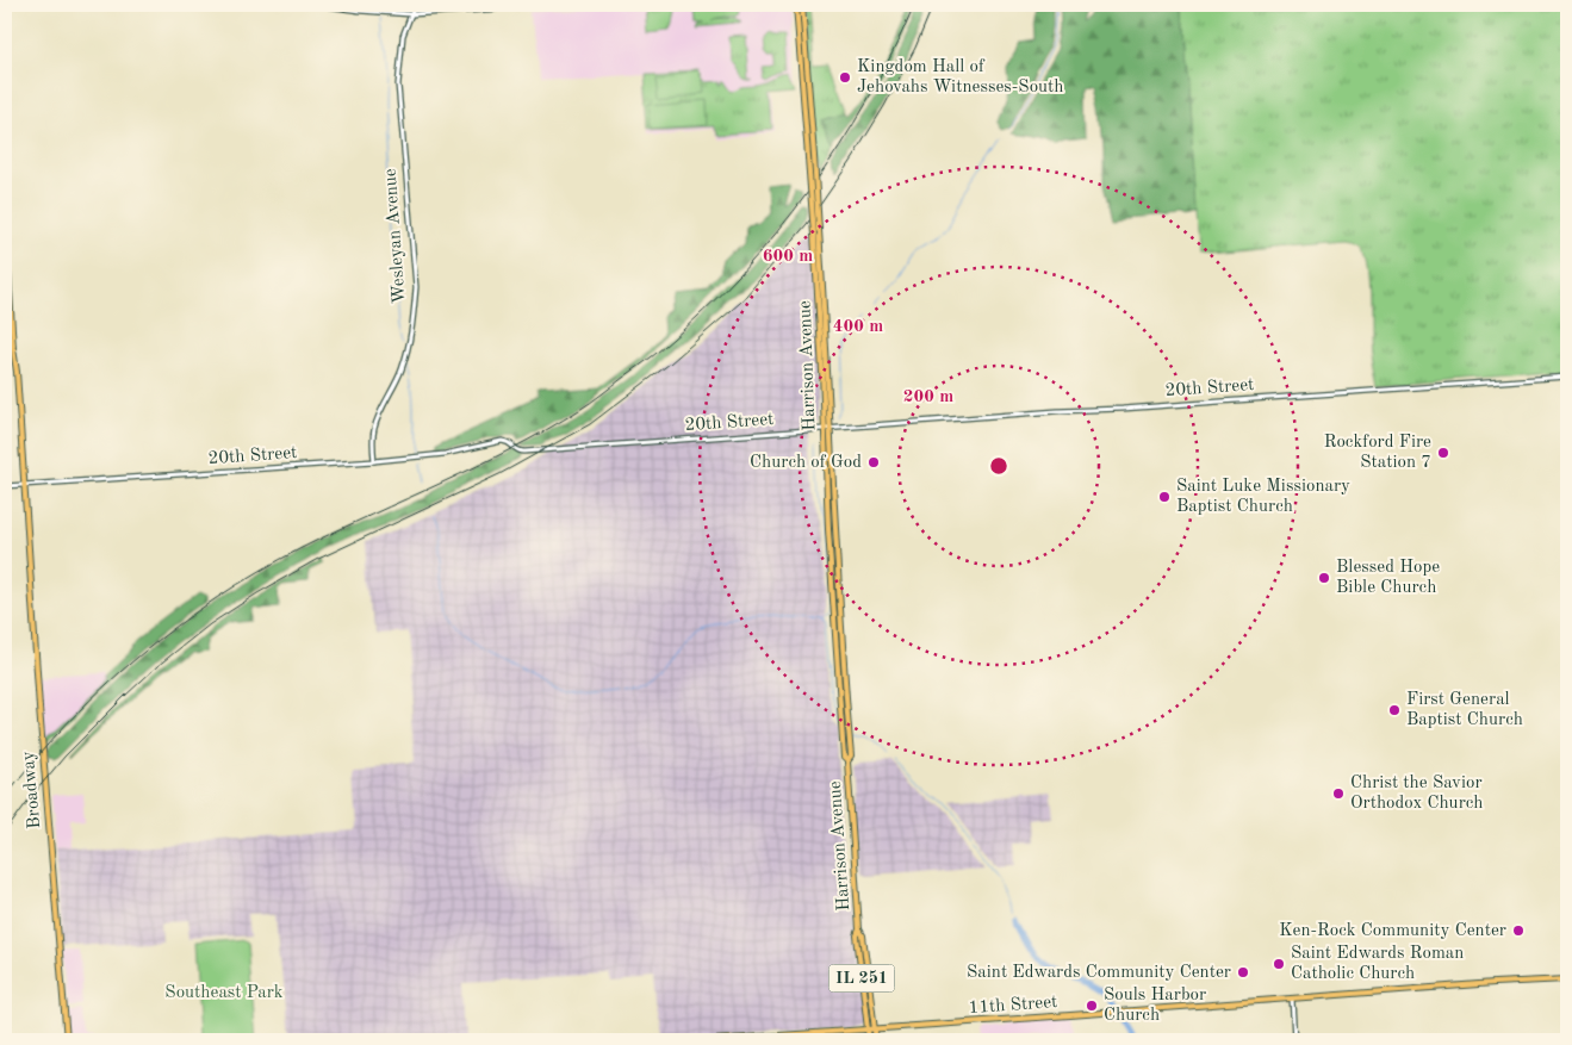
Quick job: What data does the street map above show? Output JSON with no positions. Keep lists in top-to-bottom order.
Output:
{
  "streets": {
    "main road": [
      "Harrison Avenue",
      "Broadway",
      "IL 251",
      "11th Street"
    ],
    "street": ["Wesleyan Avenue", "20th Street"]
  },
  "crossings": [
    ["Wesleyan Avenue", "20th Street"],
    ["Harrison Avenue", "20th Street"],
    ["Harrison Avenue", "11th Street"],
    ["20th Street", "Broadway"]
  ],
  "parks": ["Southeast Park"],
  "places": [
    "Kingdom Hall of Jehovahs Witnesses-South",
    "Rockford Fire Station 7",
    "Church of God",
    "Saint Luke Missionary Baptist Church",
    "Blessed Hope Bible Church",
    "First General Baptist Church",
    "Christ the Savior Orthodox Church",
    "Ken-Rock Community Center",
    "Saint Edwards Roman Catholic Church",
    "Saint Edwards Community Center",
    "Souls Harbor Church"
  ],
  "rings": ["600 m", "400 m", "200 m"]
}
